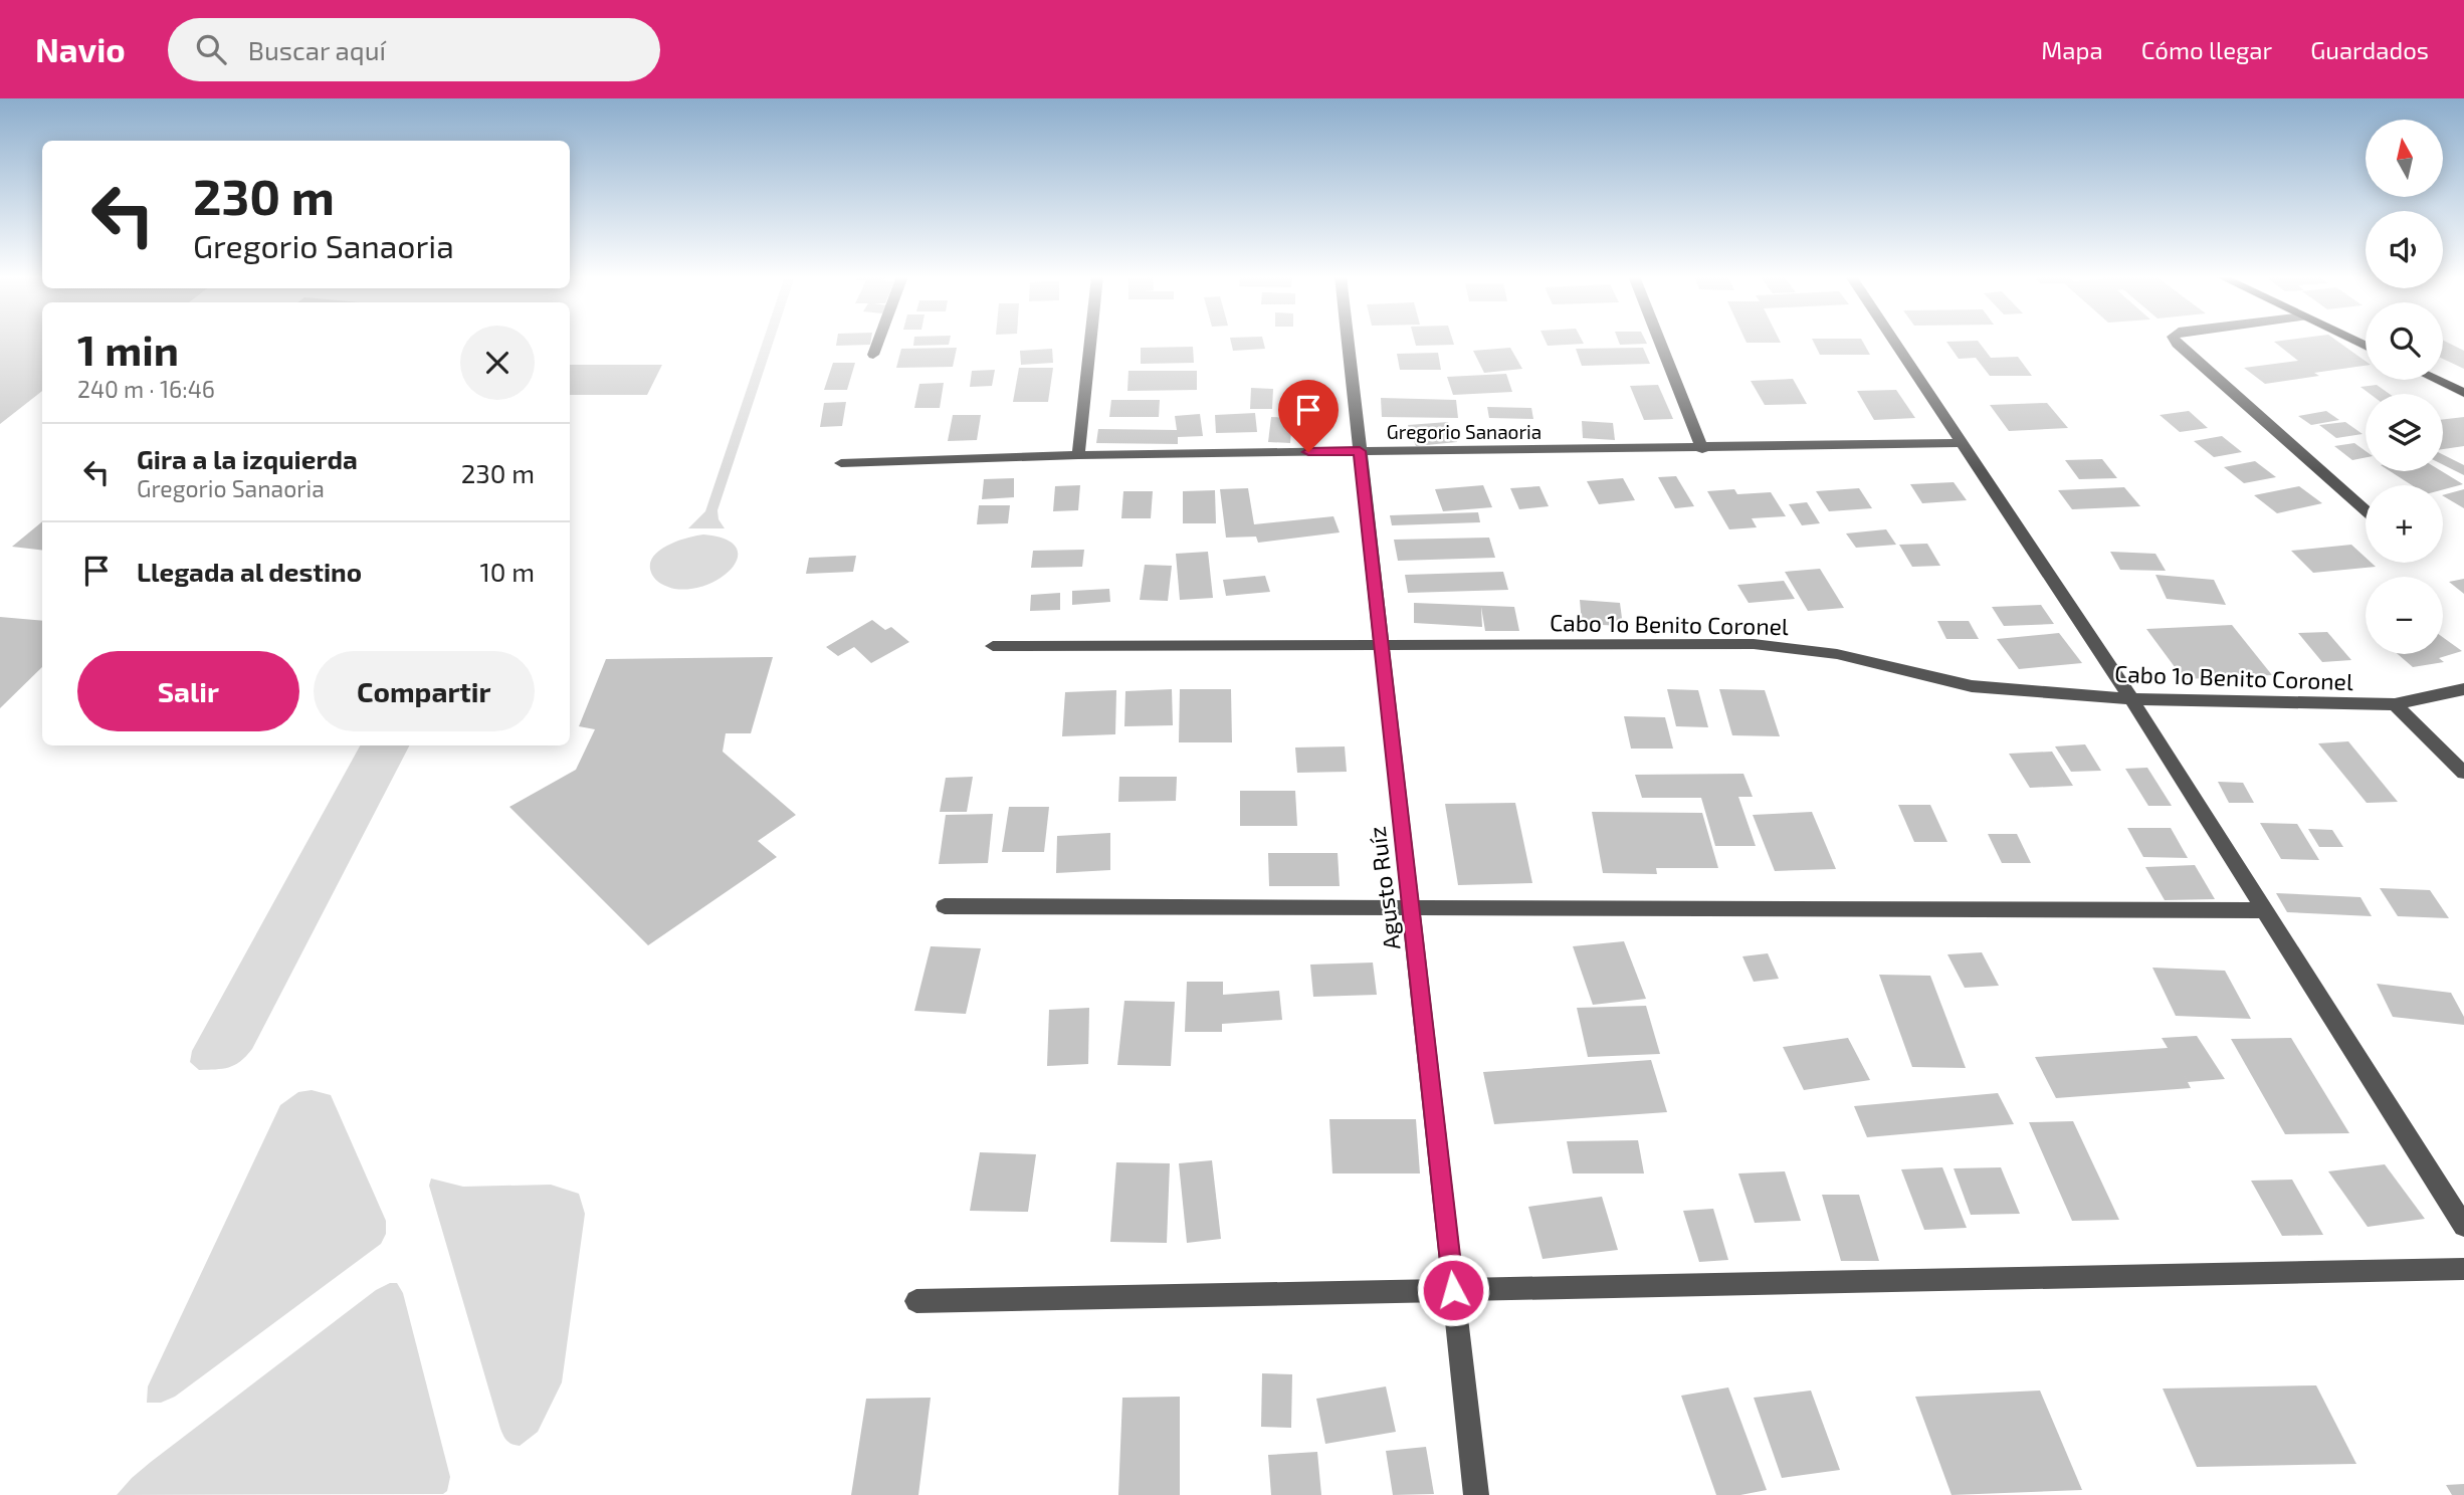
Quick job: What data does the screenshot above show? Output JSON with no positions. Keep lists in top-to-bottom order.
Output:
{
  "streets": {
    "street": ["Gregorio Sanaoria", "Cabo 1o Benito Coronel", "Agusto Ruíz"]
  },
  "crossings": [
    ["Gregorio Sanaoria", "Agusto Ruíz"],
    ["Cabo 1o Benito Coronel", "Agusto Ruíz"]
  ],
  "north": "top",
  "page": {
    "header": "Navio",
    "search": "Buscar aquí",
    "nav": ["Mapa", "Cómo llegar", "Guardados"],
    "map_buttons": ["+", "−"],
    "turn": ["230 m", "Gregorio Sanaoria"],
    "heading": ["1 min", "240 m · 16:46"],
    "list": [
      {
        "name": "Gira a la izquierda",
        "note": "Gregorio Sanaoria",
        "value": "230 m"
      },
      {
        "name": "Llegada al destino",
        "value": "10 m"
      }
    ],
    "buttons": ["Salir", "Compartir"]
  }
}
